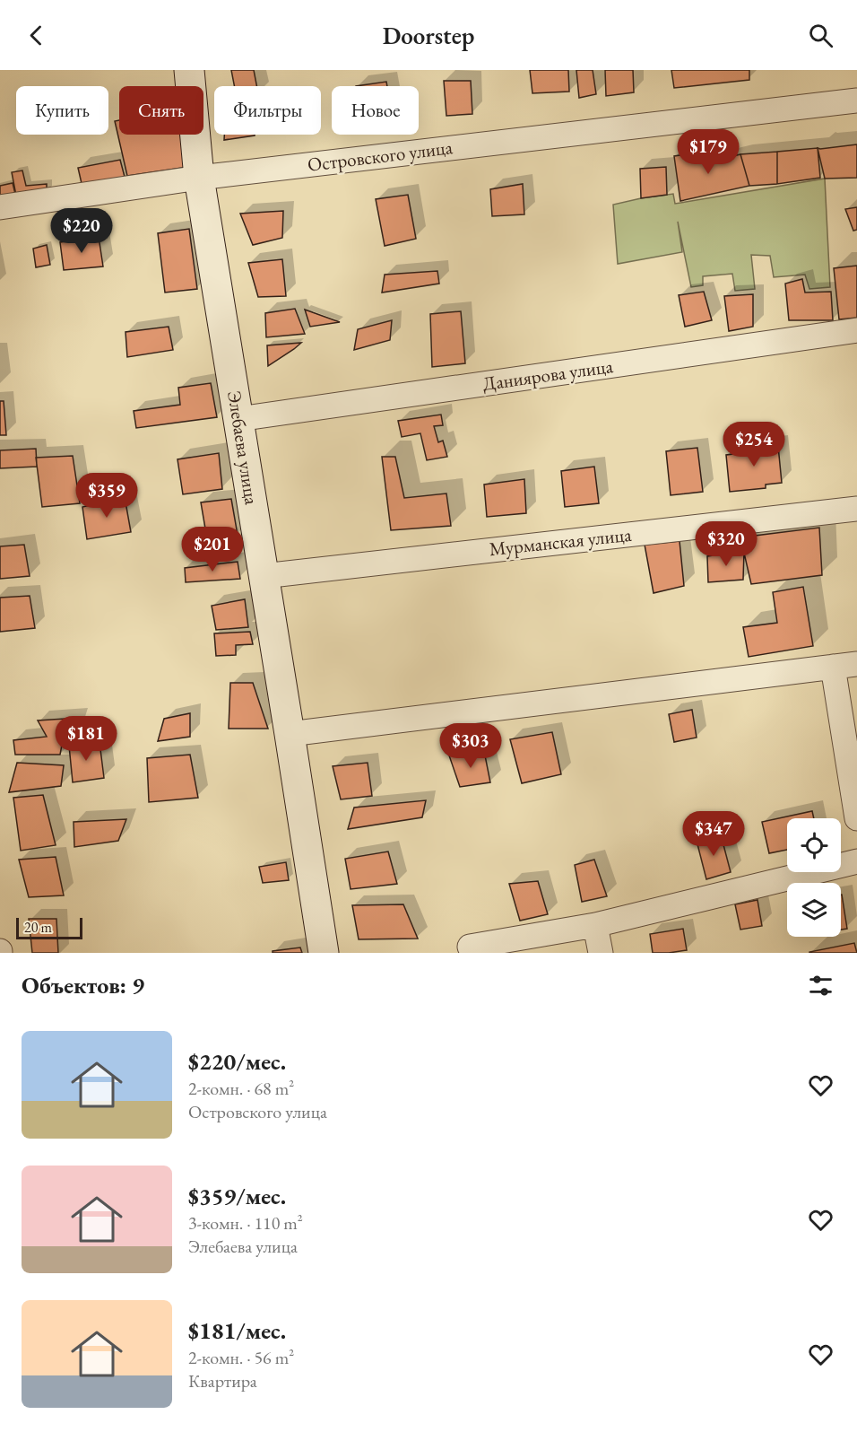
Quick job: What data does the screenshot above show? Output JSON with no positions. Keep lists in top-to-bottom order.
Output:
{
  "streets": {
    "main road": ["Элебаева улица"],
    "street": ["Островского улица", "Даниярова улица", "Мурманская улица"]
  },
  "crossings": [
    ["Островского улица", "Элебаева улица"],
    ["Даниярова улица", "Элебаева улица"],
    ["Элебаева улица", "Мурманская улица"]
  ],
  "scale_bar": "20 m",
  "page": {
    "header": "Doorstep",
    "chip": [
      "Купить",
      "Снять",
      "Фильтры",
      "Новое"
    ],
    "price": [
      "$179",
      "$220",
      "$254",
      "$359",
      "$320",
      "$201",
      "$181",
      "$303",
      "$347"
    ],
    "scale": "20 m",
    "heading": "Объектов: 9",
    "list": [
      {
        "name": "$220/мес.",
        "note": "2-комн. · 68 m² · Островского улица"
      },
      {
        "name": "$359/мес.",
        "note": "3-комн. · 110 m² · Элебаева улица"
      },
      {
        "name": "$181/мес.",
        "note": "2-комн. · 56 m² · Квартира"
      }
    ]
  }
}
